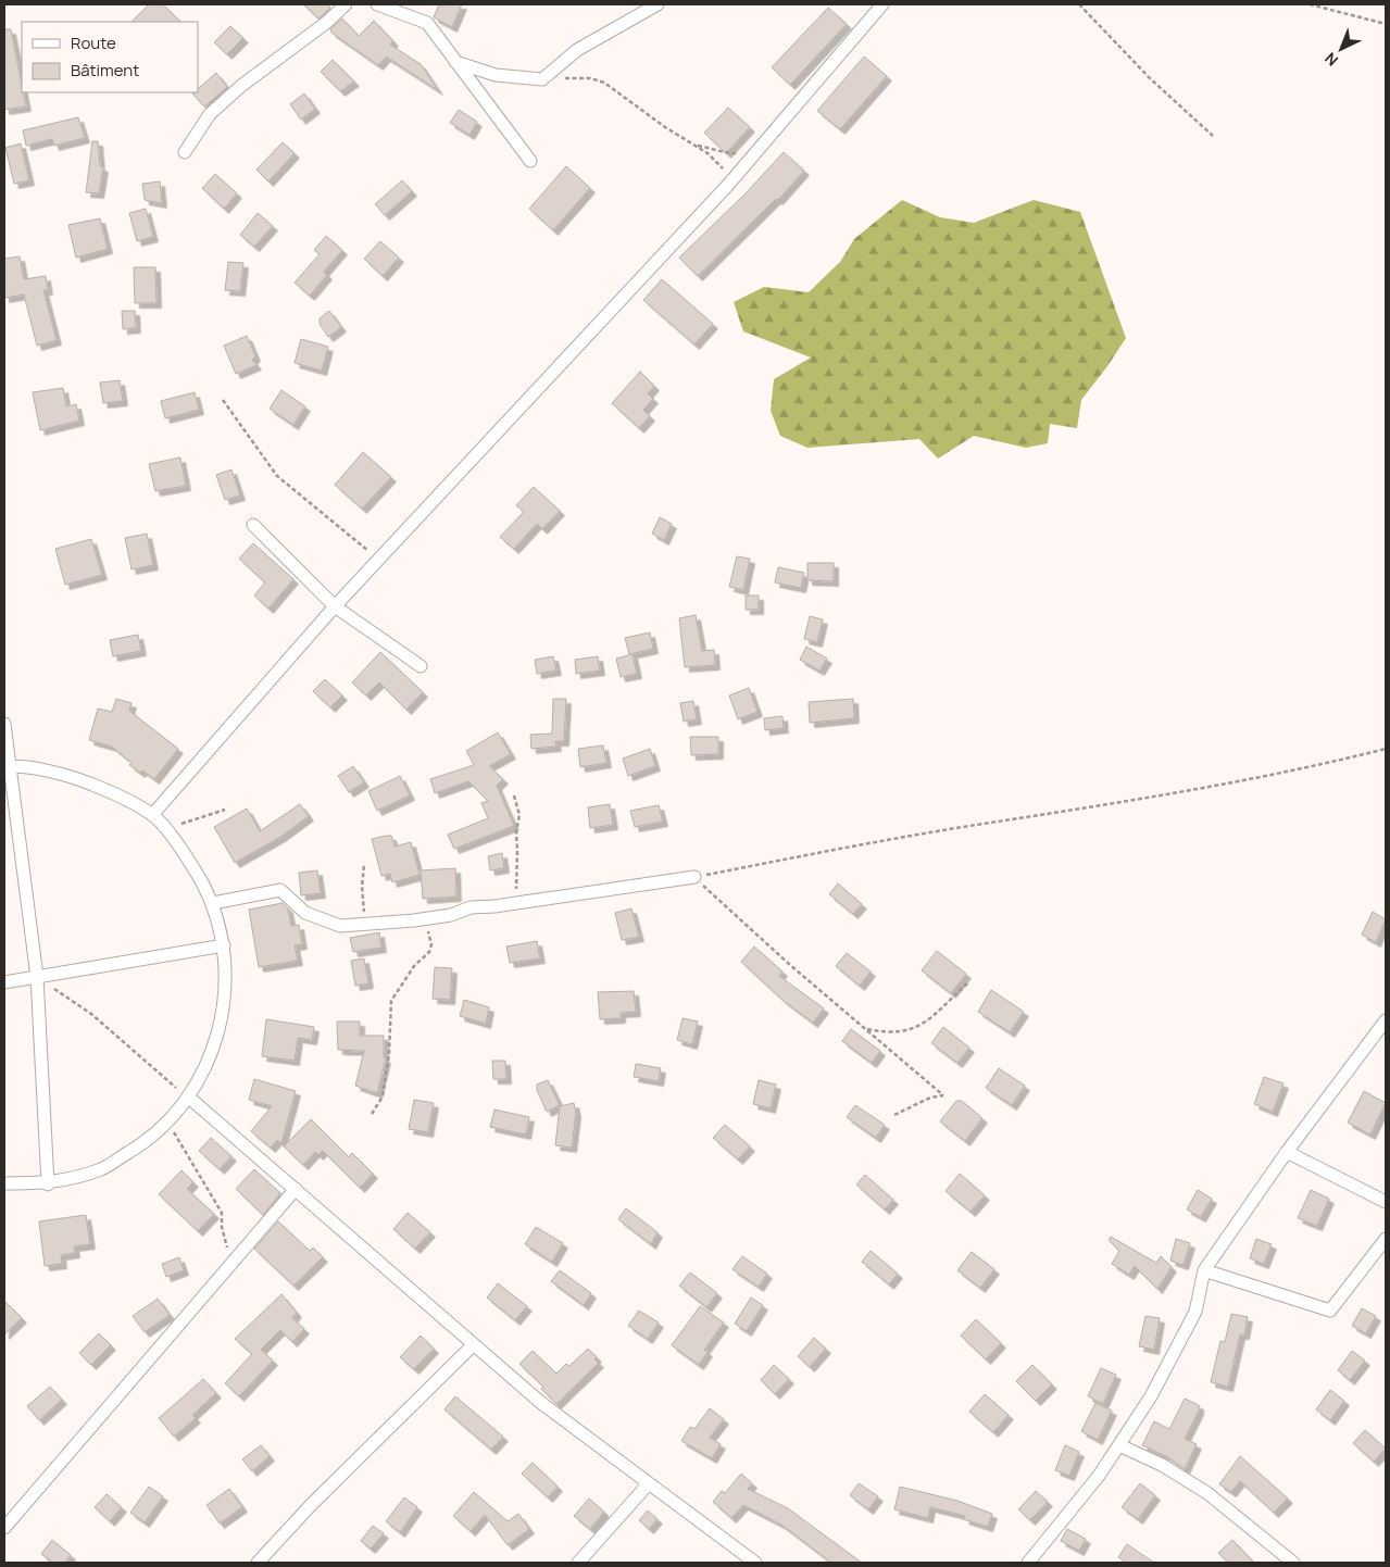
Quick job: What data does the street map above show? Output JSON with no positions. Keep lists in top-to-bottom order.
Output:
{
  "legend": ["Route", "Bâtiment"],
  "north": "bottom left"
}
